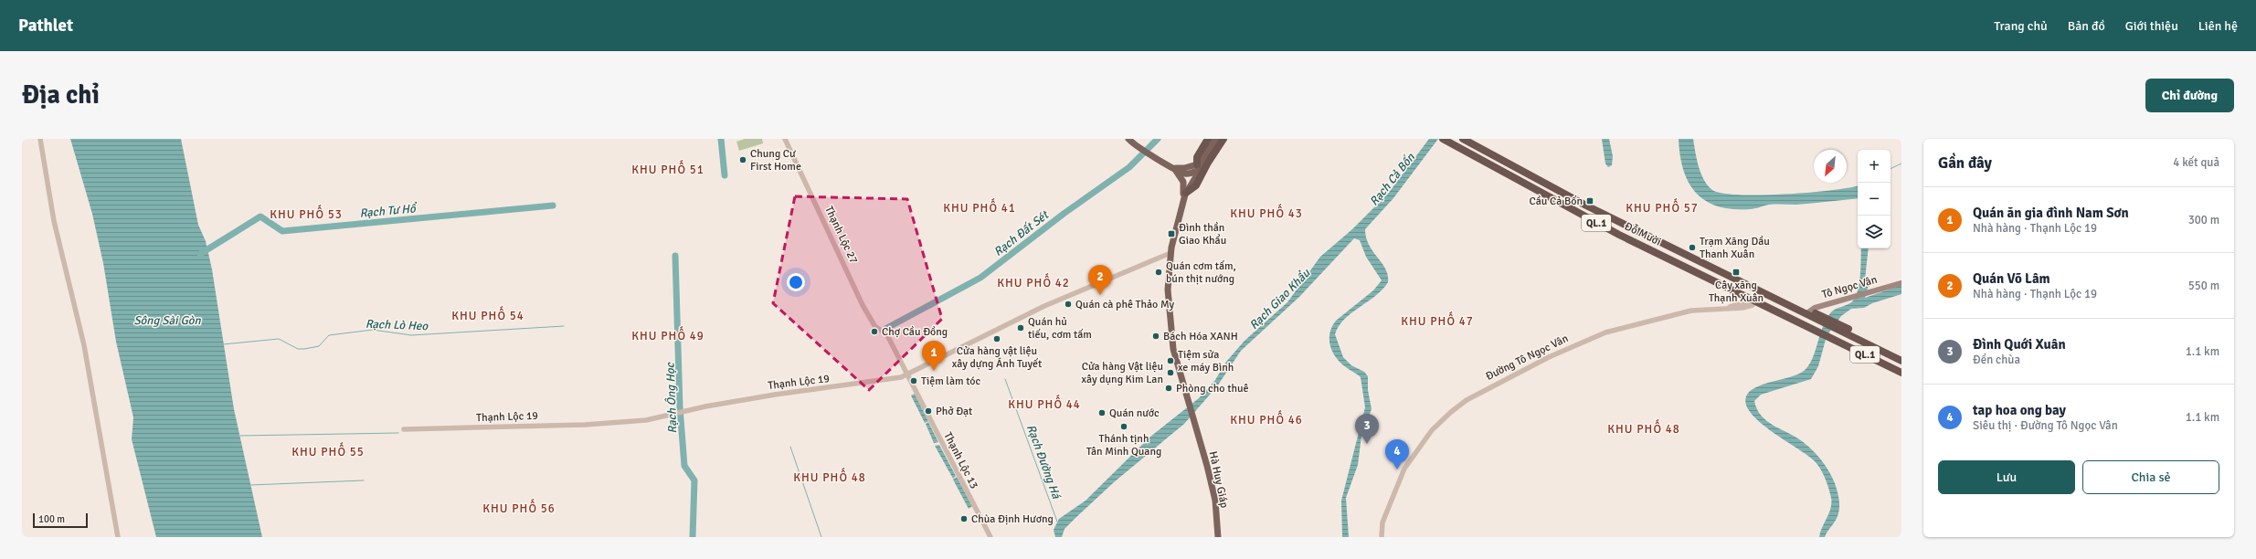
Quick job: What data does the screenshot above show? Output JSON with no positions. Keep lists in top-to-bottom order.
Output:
{
  "streets": {
    "highway": ["QL.1", "Đỗ Mười"],
    "main road": ["Tô Ngọc Vân", "Hà Huy Giáp"],
    "street": [
      "Thạnh Lộc 27",
      "Đường Tô Ngọc Vân",
      "Thạnh Lộc 19",
      "Thạnh Lộc 13"
    ]
  },
  "crossings": [
    ["QL.1", "Đỗ Mười"],
    ["Đỗ Mười", "Tô Ngọc Vân"],
    ["Đỗ Mười", "Đường Tô Ngọc Vân"],
    ["Thạnh Lộc 27", "Thạnh Lộc 13"],
    ["Thạnh Lộc 19", "Thạnh Lộc 13"],
    ["Thạnh Lộc 19", "Hà Huy Giáp"]
  ],
  "districts": [
    "KHU PHỐ 51",
    "KHU PHỐ 41",
    "KHU PHỐ 57",
    "KHU PHỐ 43",
    "KHU PHỐ 53",
    "KHU PHỐ 42",
    "KHU PHỐ 54",
    "KHU PHỐ 47",
    "KHU PHỐ 49",
    "KHU PHỐ 44",
    "KHU PHỐ 46",
    "KHU PHỐ 48",
    "KHU PHỐ 55",
    "KHU PHỐ 48",
    "KHU PHỐ 56"
  ],
  "water": [
    "Rạch Cả Bốn",
    "Rạch Tư Hổ",
    "Rạch Đất Sét",
    "Rạch Giao Khẩu",
    "Sông Sài Gòn",
    "Rạch Lò Heo",
    "Rạch Ông Học",
    "Rạch Đường Há"
  ],
  "places": {
    "other": [
      "Chung Cư First Home",
      "Trạm Xăng Dầu Thanh Xuân",
      "Quán cơm tấm, bún thịt nướng",
      "Quán cà phê Thảo My",
      "Quán hủ tiếu, cơm tấm",
      "Chợ Cầu Đồng",
      "Bách Hóa XANH",
      "Cửa hàng vật liệu xây dựng Ánh Tuyết",
      "Tiệm sửa xe máy Bình",
      "Cửa hàng Vật liệu xây dụng Kim Lan",
      "Tiệm làm tóc",
      "Phòng cho thuê",
      "Phở Đạt",
      "Quán nước",
      "Thánh tịnh Tân Minh Quang",
      "Chùa Định Hương"
    ],
    "transit": ["Cầu Cả Bốn", "Đình thần Giao Khẩu", "Cây xăng Thạnh Xuân"]
  },
  "scale_bar": "100 m",
  "north": "bottom left",
  "page": {
    "header": "Pathlet",
    "nav": [
      "Trang chủ",
      "Bản đồ",
      "Giới thiệu",
      "Liên hệ"
    ],
    "buttons": [
      "Chỉ đường",
      ["Lưu", "Chia sẻ"]
    ],
    "title": "Địa chỉ",
    "heading": ["Gần đây", "4 kết quả"],
    "map_buttons": ["+", "−"],
    "list": [
      {
        "mark": "1",
        "name": "Quán ăn gia đình Nam Sơn",
        "note": "Nhà hàng · Thạnh Lộc 19",
        "value": "300 m"
      },
      {
        "mark": "2",
        "name": "Quán Võ Lâm",
        "note": "Nhà hàng · Thạnh Lộc 19",
        "value": "550 m"
      },
      {
        "mark": "3",
        "name": "Đình Quới Xuân",
        "note": "Đền chùa",
        "value": "1.1 km"
      },
      {
        "mark": "4",
        "name": "tap hoa ong bay",
        "note": "Siêu thị · Đường Tô Ngọc Vân",
        "value": "1.1 km"
      }
    ],
    "pins": [
      "2",
      "1",
      "3",
      "4"
    ],
    "scale": "100 m"
  }
}
